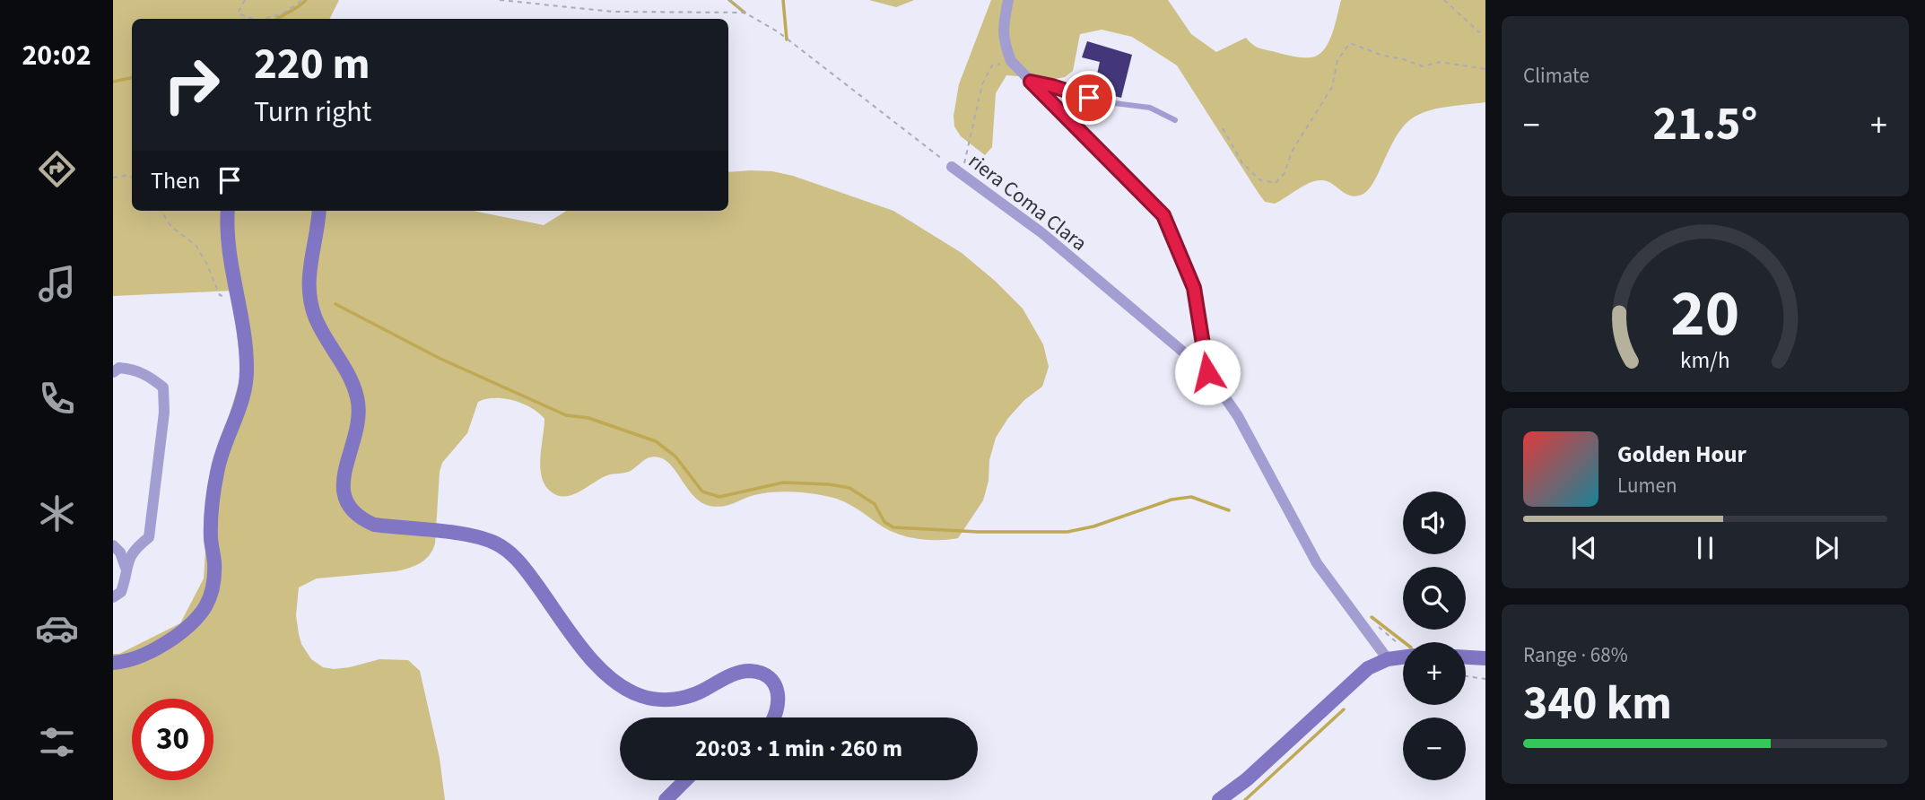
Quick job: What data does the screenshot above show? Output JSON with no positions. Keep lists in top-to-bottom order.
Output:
{
  "streets": {
    "street": ["riera Coma Clara"]
  },
  "page": {
    "tabs": "20:02",
    "tile": [
      "Climate",
      ["Range · 68%", "340 km"]
    ],
    "turn": ["220 m", "Turn right"],
    "heat": ["−", "21.5°", "+"],
    "then": "Then",
    "song": ["Golden Hour", "Lumen"],
    "map_buttons": ["+", "−"],
    "limit": "30",
    "trip": "20:03 · 1 min · 260 m",
    "gauge": ["20", "km/h"]
  }
}
